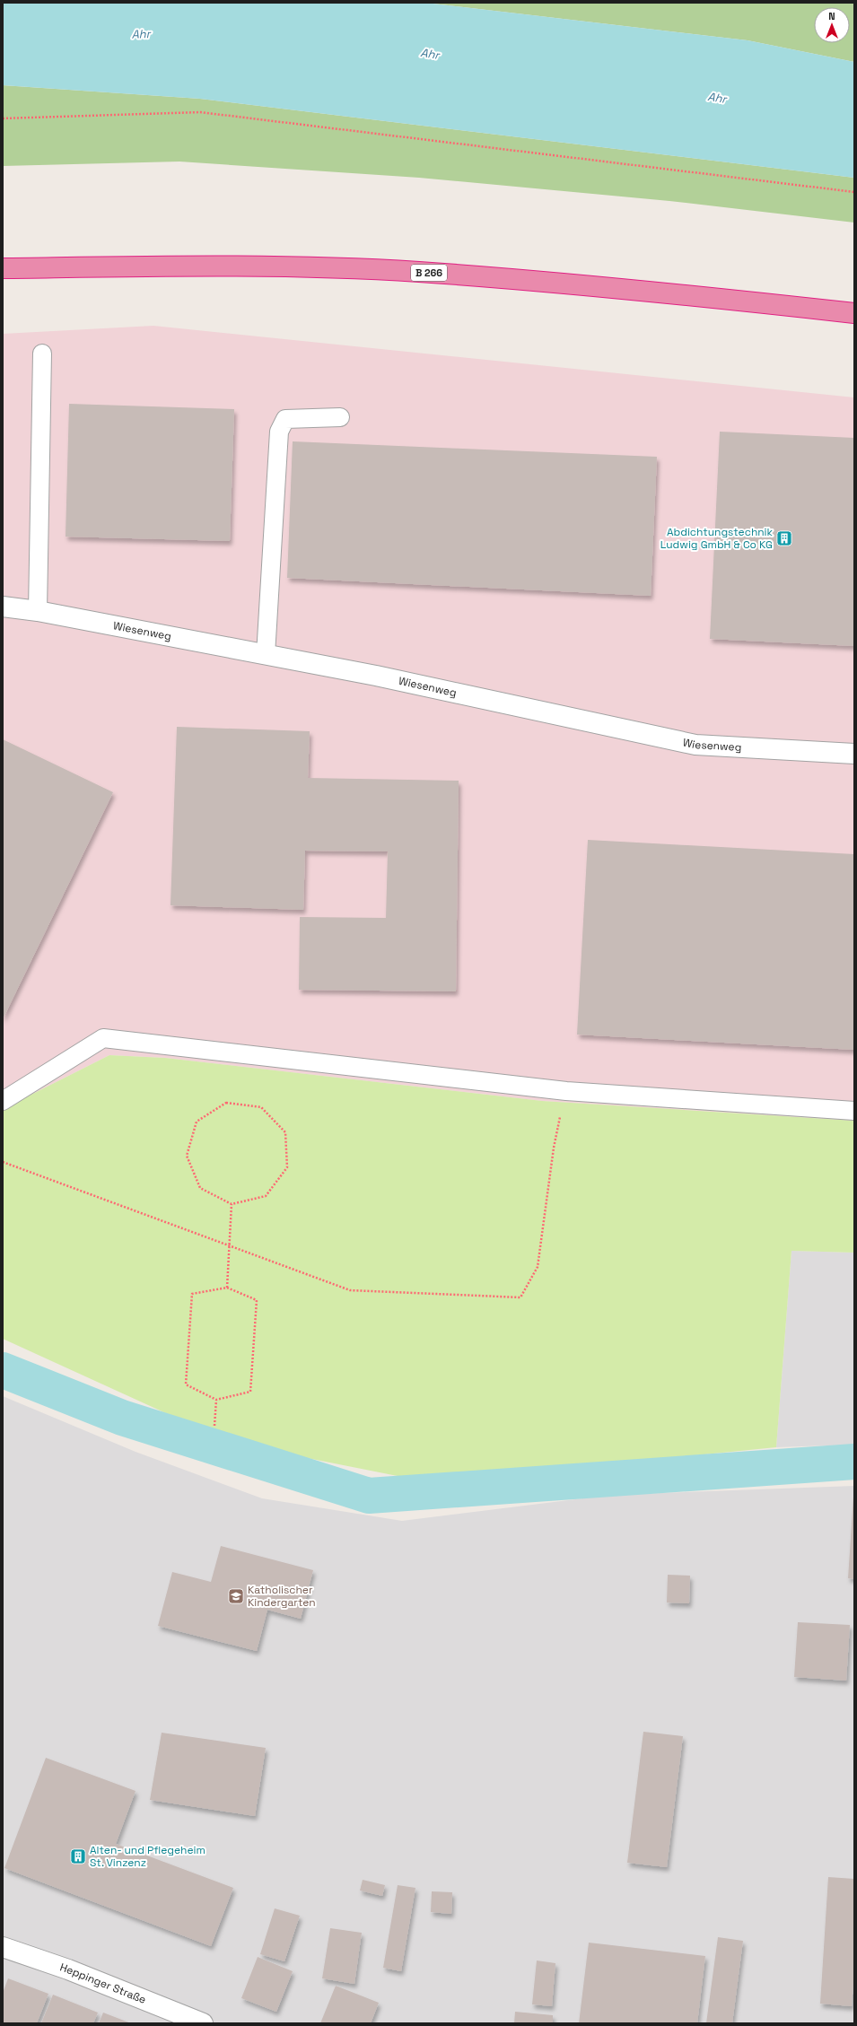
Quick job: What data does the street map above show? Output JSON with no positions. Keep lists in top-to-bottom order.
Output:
{
  "streets": {
    "highway": ["B 266"],
    "street": ["Wiesenweg", "Heppinger Straße"]
  },
  "water": ["Ahr"],
  "places": {
    "building": ["Abdichtungstechnik Ludwig GmbH & Co KG", "Alten- und Pflegeheim St. Vinzenz"],
    "school or university": ["Katholischer Kindergarten"]
  },
  "north": "top"
}
